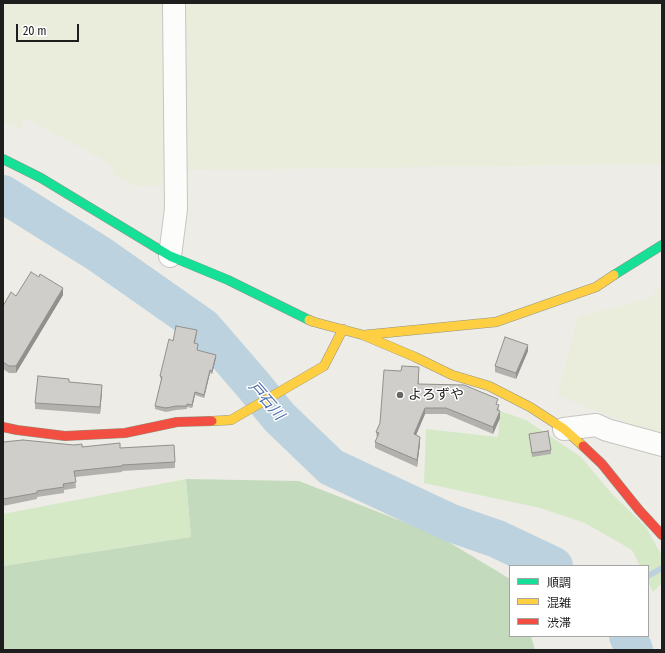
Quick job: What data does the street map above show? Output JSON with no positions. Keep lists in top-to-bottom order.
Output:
{
  "water": ["戸石川"],
  "places": ["よろずや"],
  "legend": ["順調", "混雑", "渋滞"],
  "scale_bar": "20 m"
}
